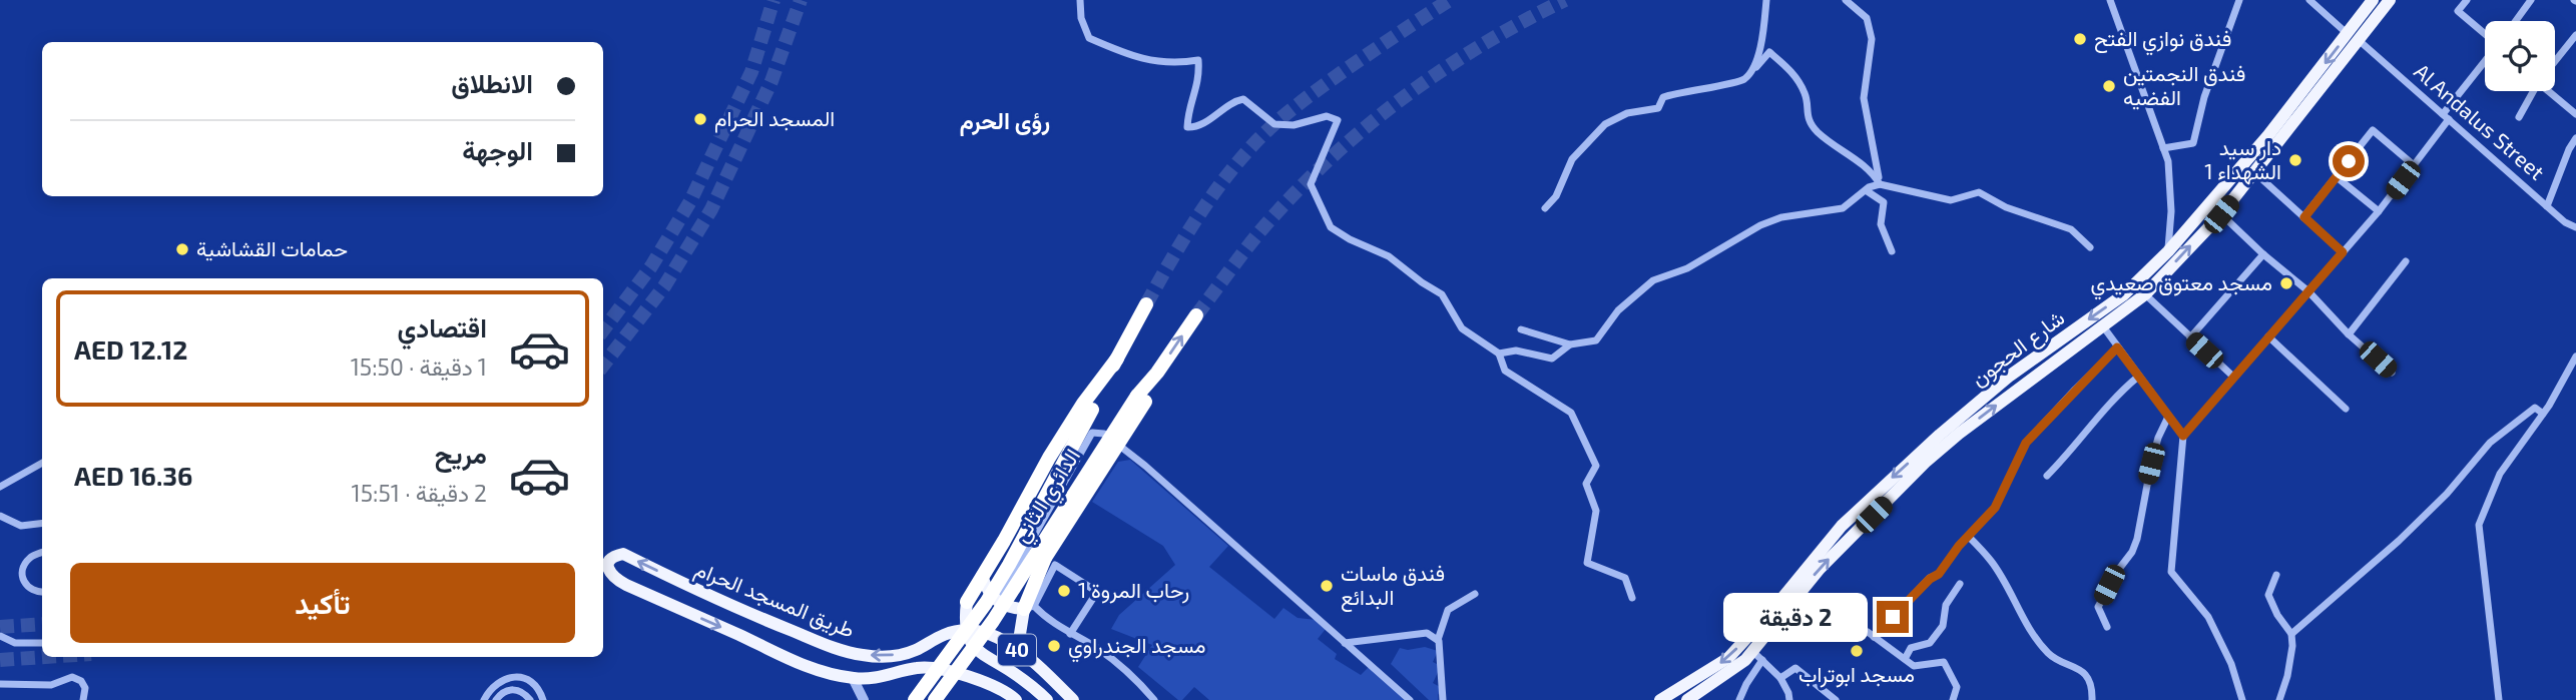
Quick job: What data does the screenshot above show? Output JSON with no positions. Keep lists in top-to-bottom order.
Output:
{
  "streets": {
    "highway": ["الدائري الثاني"],
    "main road": ["شارع الحجون", "طريق المسجد الحرام", "40"],
    "street": ["Al Andalus Street"]
  },
  "crossings": [
    ["Al Andalus Street", "شارع الحجون"]
  ],
  "districts": ["رؤى الحرم"],
  "places": [
    "فندق نوازي الفتح",
    "فندق النجمتين الفضيه",
    "المسجد الحرام",
    "دار سيد الشهداء 1",
    "حمامات القشاشية",
    "مسجد معتوق صعيدي",
    "فندق ماسات البدائع",
    "رحاب المروة 1",
    "مسجد الجندراوي",
    "مسجد ابوتراب"
  ],
  "page": {
    "banner": ["الانطلاق", "الوجهة"],
    "list": [
      {
        "name": "اقتصادي",
        "note": "1 دقيقة · 15:50",
        "value": "AED 12.12"
      },
      {
        "name": "مريح",
        "note": "2 دقيقة · 15:51",
        "value": "AED 16.36"
      }
    ],
    "buttons": "تأكيد",
    "bubble": "2 دقيقة"
  }
}
